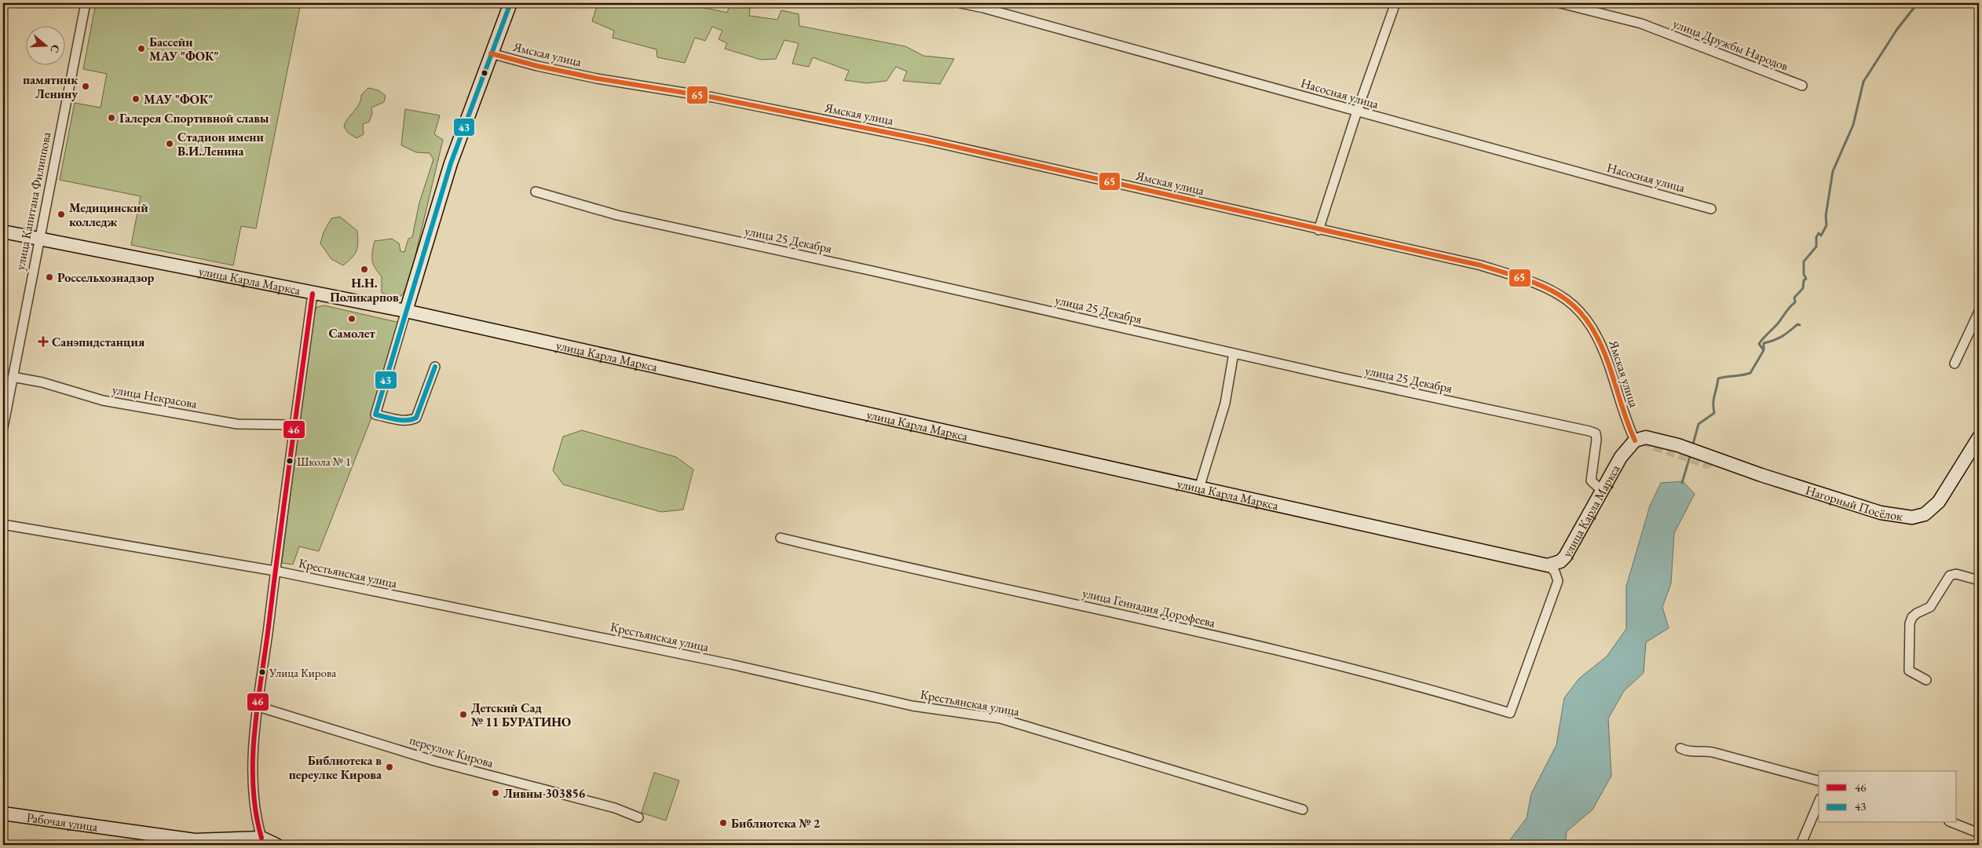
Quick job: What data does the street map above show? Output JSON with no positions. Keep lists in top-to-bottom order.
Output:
{
  "streets": {
    "street": [
      "улица Дружбы Народов",
      "Ямская улица",
      "Насосная улица",
      "улица Капитана Филиппова",
      "улица 25 Декабря",
      "улица Карла Маркса",
      "улица Некрасова",
      "Нагорный Посёлок",
      "Крестьянская улица",
      "улица Геннадия Дорофеева",
      "переулок Кирова",
      "Рабочая улица"
    ]
  },
  "crossings": [
    ["Ямская улица", "улица Карла Маркса"],
    ["Ямская улица", "Нагорный Посёлок"],
    ["улица Капитана Филиппова", "улица Карла Маркса"],
    ["улица Капитана Филиппова", "улица Некрасова"],
    ["улица 25 Декабря", "улица Карла Маркса"],
    ["улица Карла Маркса", "Нагорный Посёлок"],
    ["улица Карла Маркса", "улица Геннадия Дорофеева"]
  ],
  "places": {
    "other": [
      "Бассейн МАУ \"ФОК\"",
      "памятник Ленину",
      "МАУ \"ФОК\"",
      "Галерея Спортивной славы",
      "Стадион имени В.И.Ленина",
      "Медицинский колледж",
      "Н.Н. Поликарпов",
      "Россельхознадзор",
      "Самолет",
      "Школа № 1",
      "Улица Кирова",
      "Детский Сад № 11 БУРАТИНО",
      "Библиотека в переулке Кирова",
      "Ливны 303856",
      "Библиотека № 2"
    ],
    "health": ["Санэпидстанция"]
  },
  "lines": ["transit line 43", "transit line 65", "transit line 46"],
  "legend": ["46", "43"],
  "north": "right"
}
